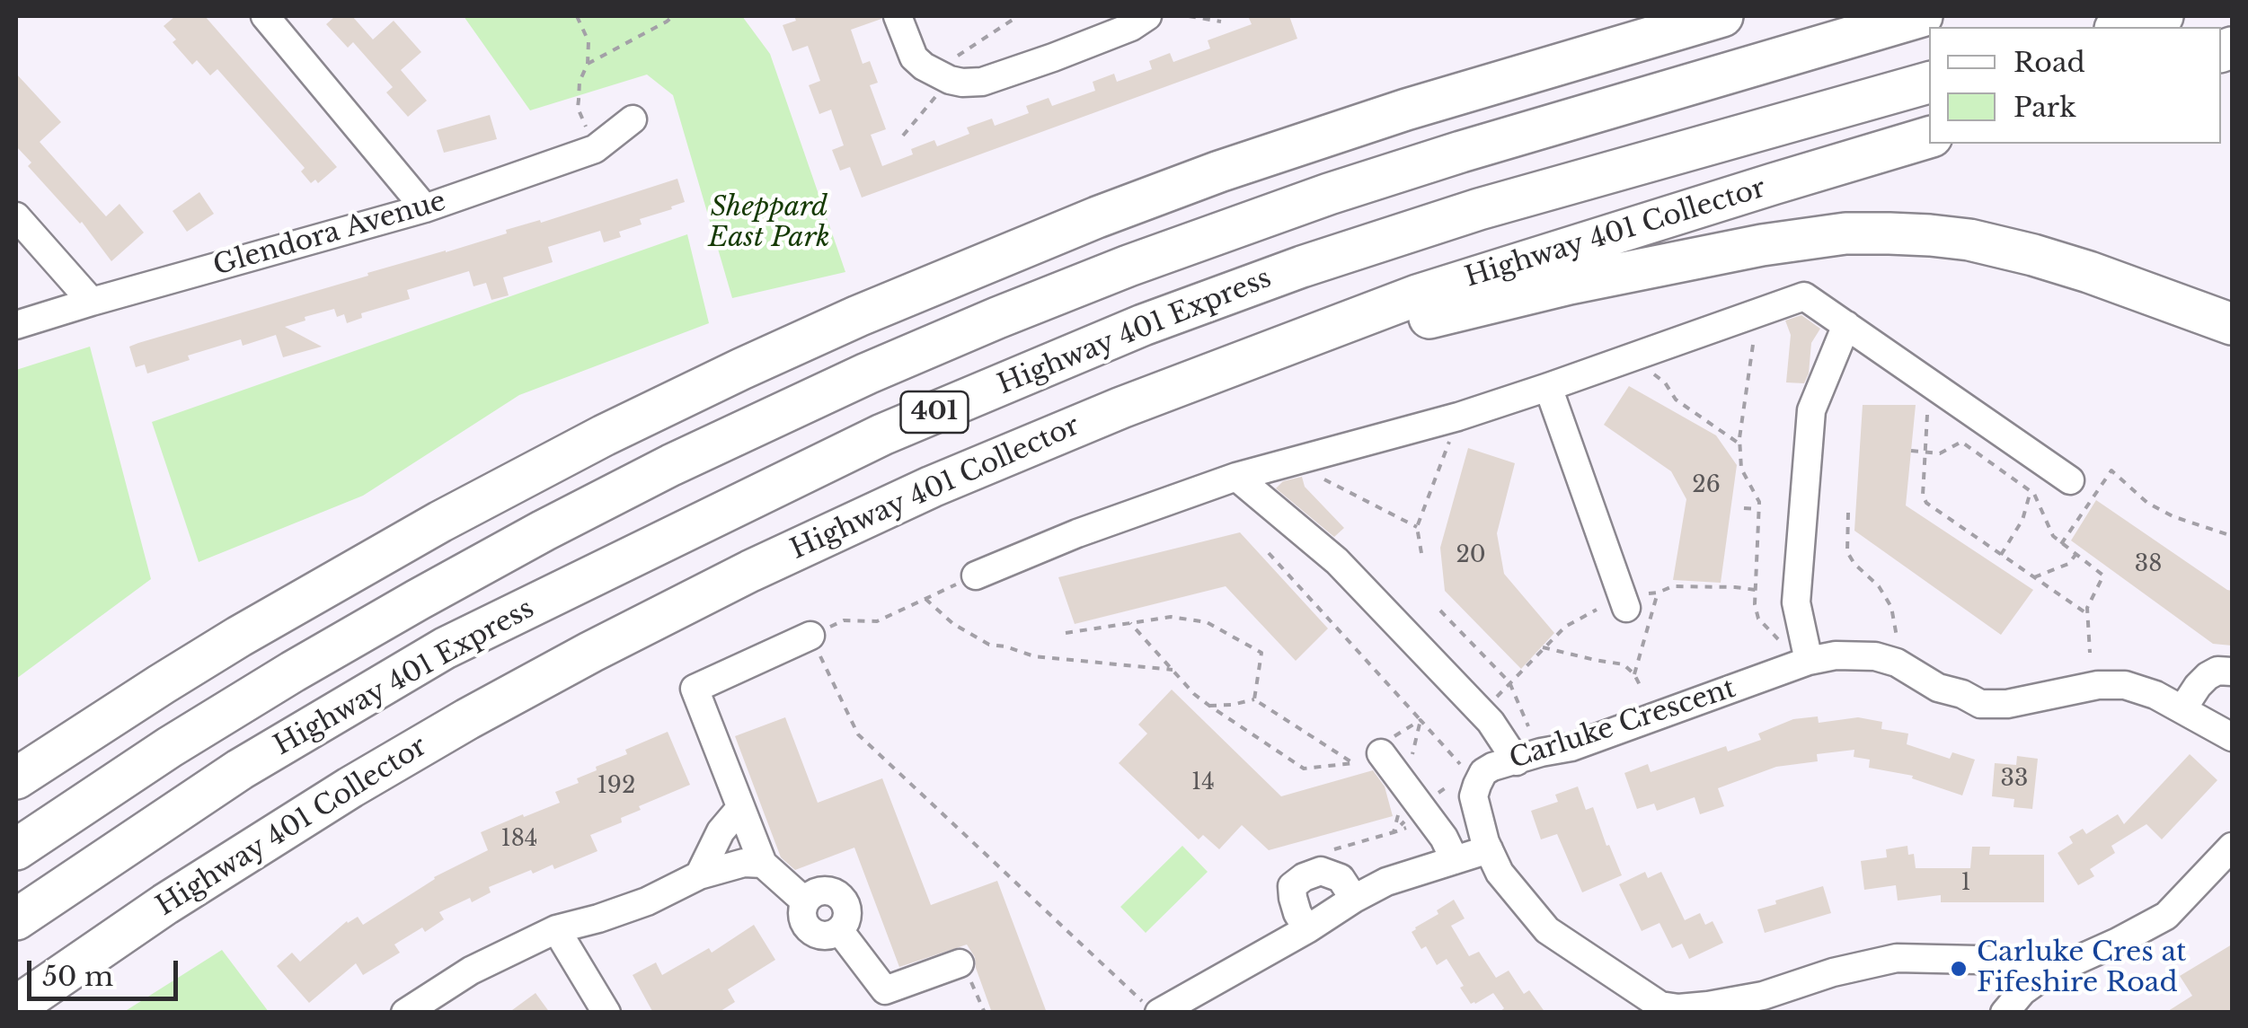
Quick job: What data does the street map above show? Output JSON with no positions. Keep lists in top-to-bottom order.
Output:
{
  "streets": {
    "highway": ["Highway 401 Collector", "Highway 401 Express", "401"],
    "street": ["Glendora Avenue", "Carluke Crescent"]
  },
  "parks": ["Sheppard East Park"],
  "places": ["Carluke Cres at Fifeshire Road"],
  "house_numbers": [
    "26",
    "20",
    "38",
    "33",
    "14",
    "192",
    "184",
    "1"
  ],
  "legend": ["Road", "Park"],
  "scale_bar": "50 m"
}
